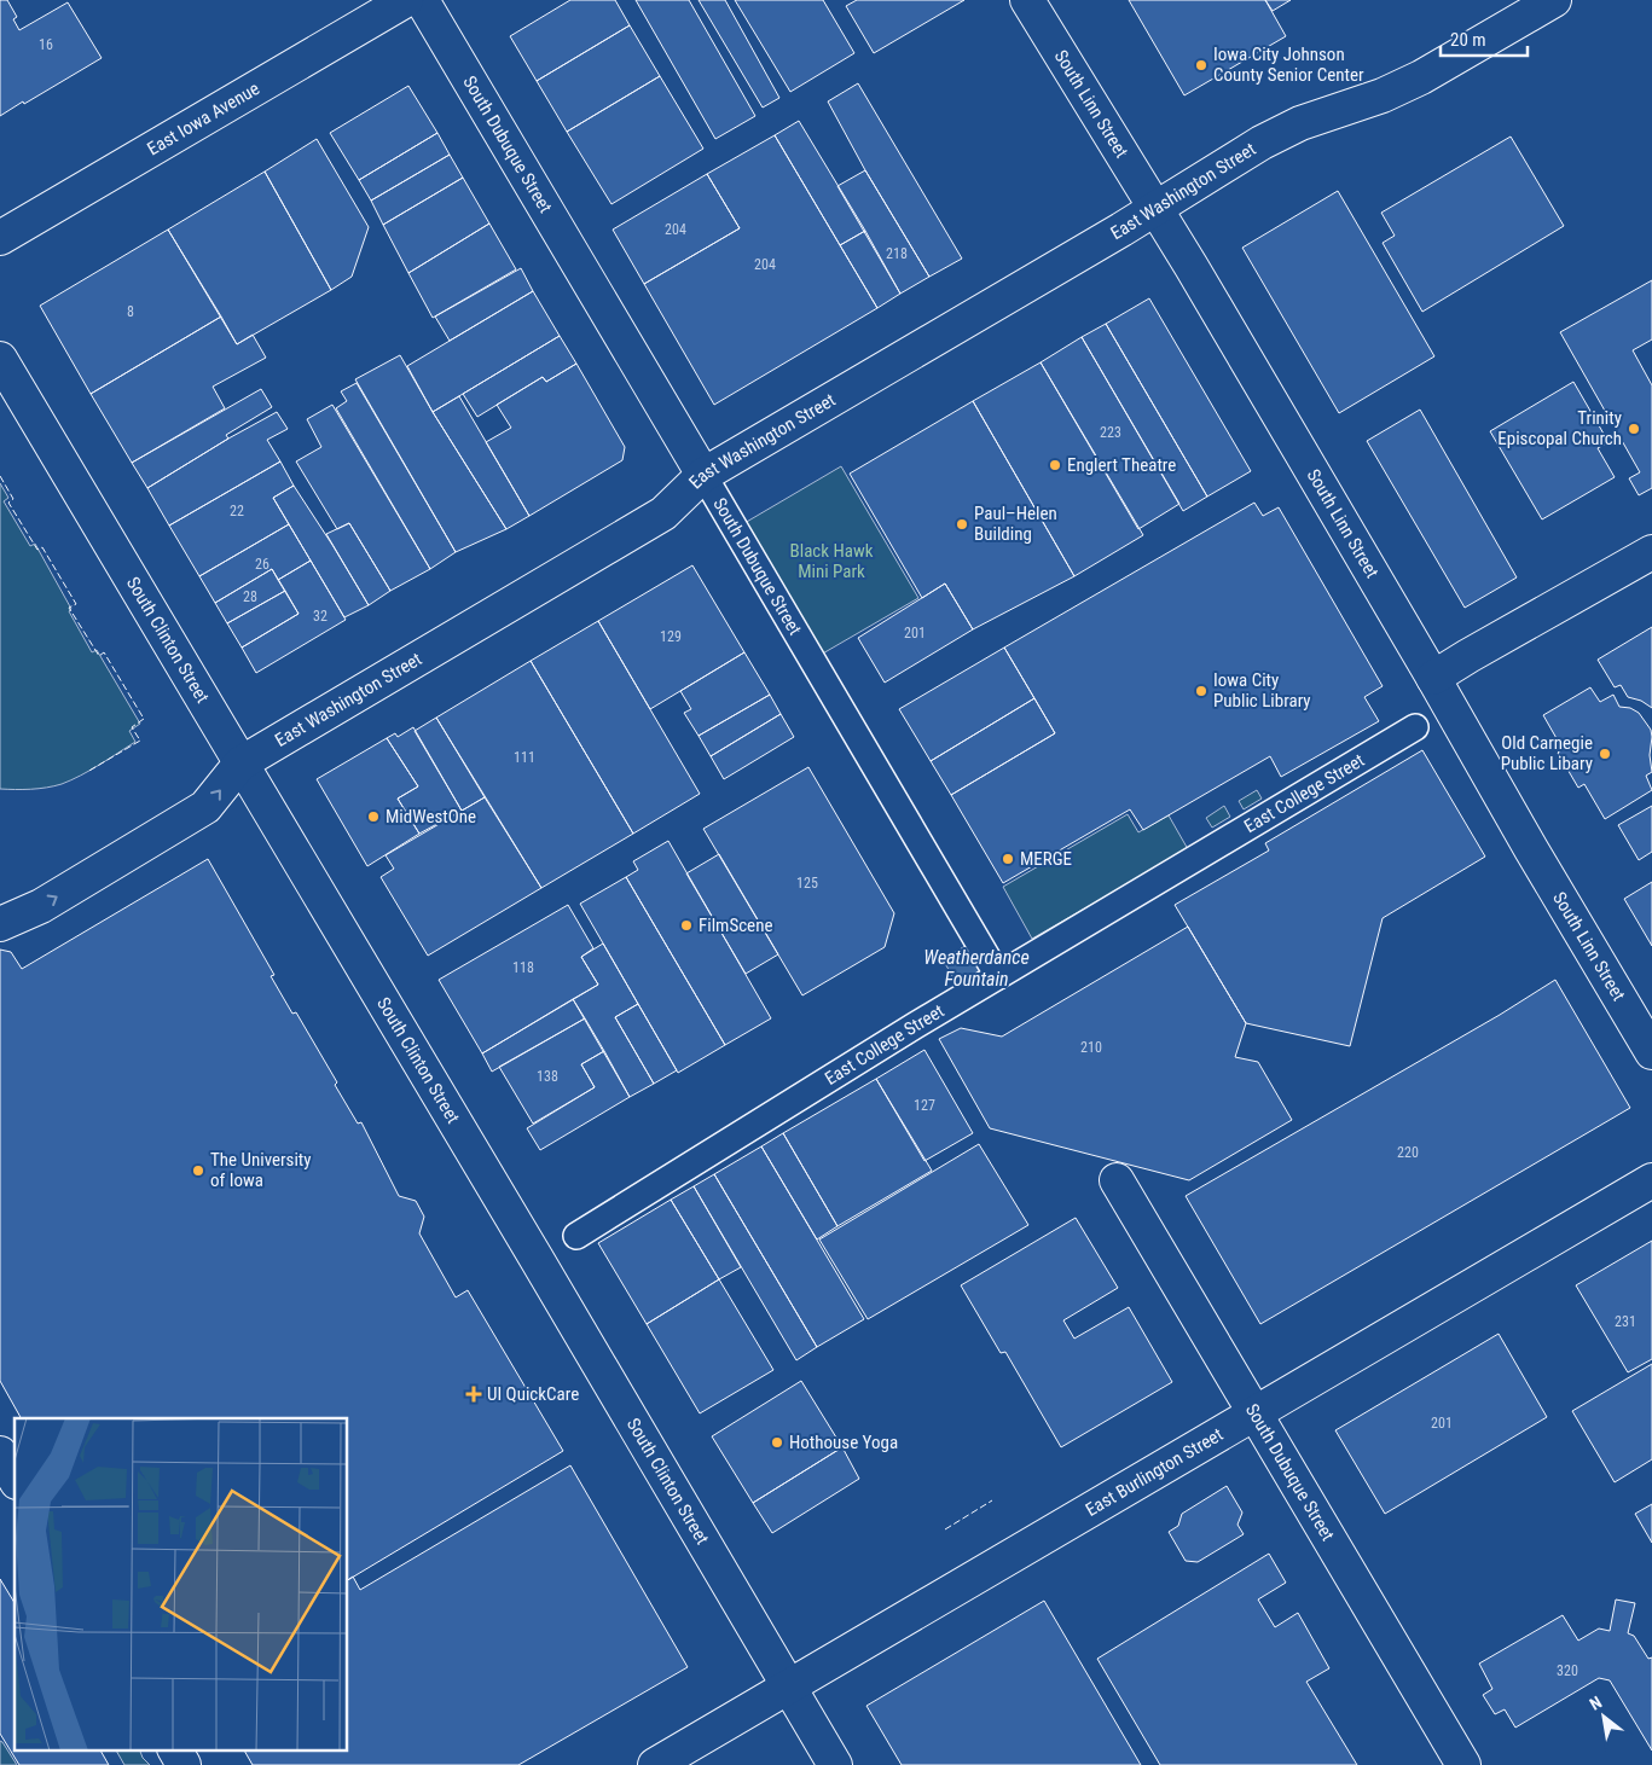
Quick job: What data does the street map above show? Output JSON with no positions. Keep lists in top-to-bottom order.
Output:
{
  "streets": {
    "street": [
      "South Linn Street",
      "East Iowa Avenue",
      "South Dubuque Street",
      "East Washington Street",
      "South Clinton Street",
      "East College Street",
      "East Burlington Street"
    ]
  },
  "crossings": [
    ["South Linn Street", "East Washington Street"],
    ["South Dubuque Street", "East Washington Street"],
    ["South Dubuque Street", "East College Street"],
    ["South Dubuque Street", "East Burlington Street"],
    ["East Washington Street", "South Clinton Street"],
    ["South Clinton Street", "East Burlington Street"]
  ],
  "water": ["Weatherdance Fountain"],
  "parks": ["Black Hawk Mini Park"],
  "places": {
    "other": [
      "Iowa City Johnson County Senior Center",
      "Trinity Episcopal Church",
      "Englert Theatre",
      "Paul–Helen Building",
      "Iowa City Public Library",
      "Old Carnegie Public Libary",
      "MidWestOne",
      "MERGE",
      "FilmScene",
      "The University of Iowa",
      "Hothouse Yoga"
    ],
    "health": ["UI QuickCare"]
  },
  "house_numbers": [
    "16",
    "204",
    "218",
    "204",
    "8",
    "223",
    "22",
    "26",
    "28",
    "32",
    "201",
    "129",
    "111",
    "125",
    "118",
    "210",
    "138",
    "127",
    "220",
    "231",
    "201",
    "320"
  ],
  "scale_bar": "20 m",
  "north": "top left"
}
